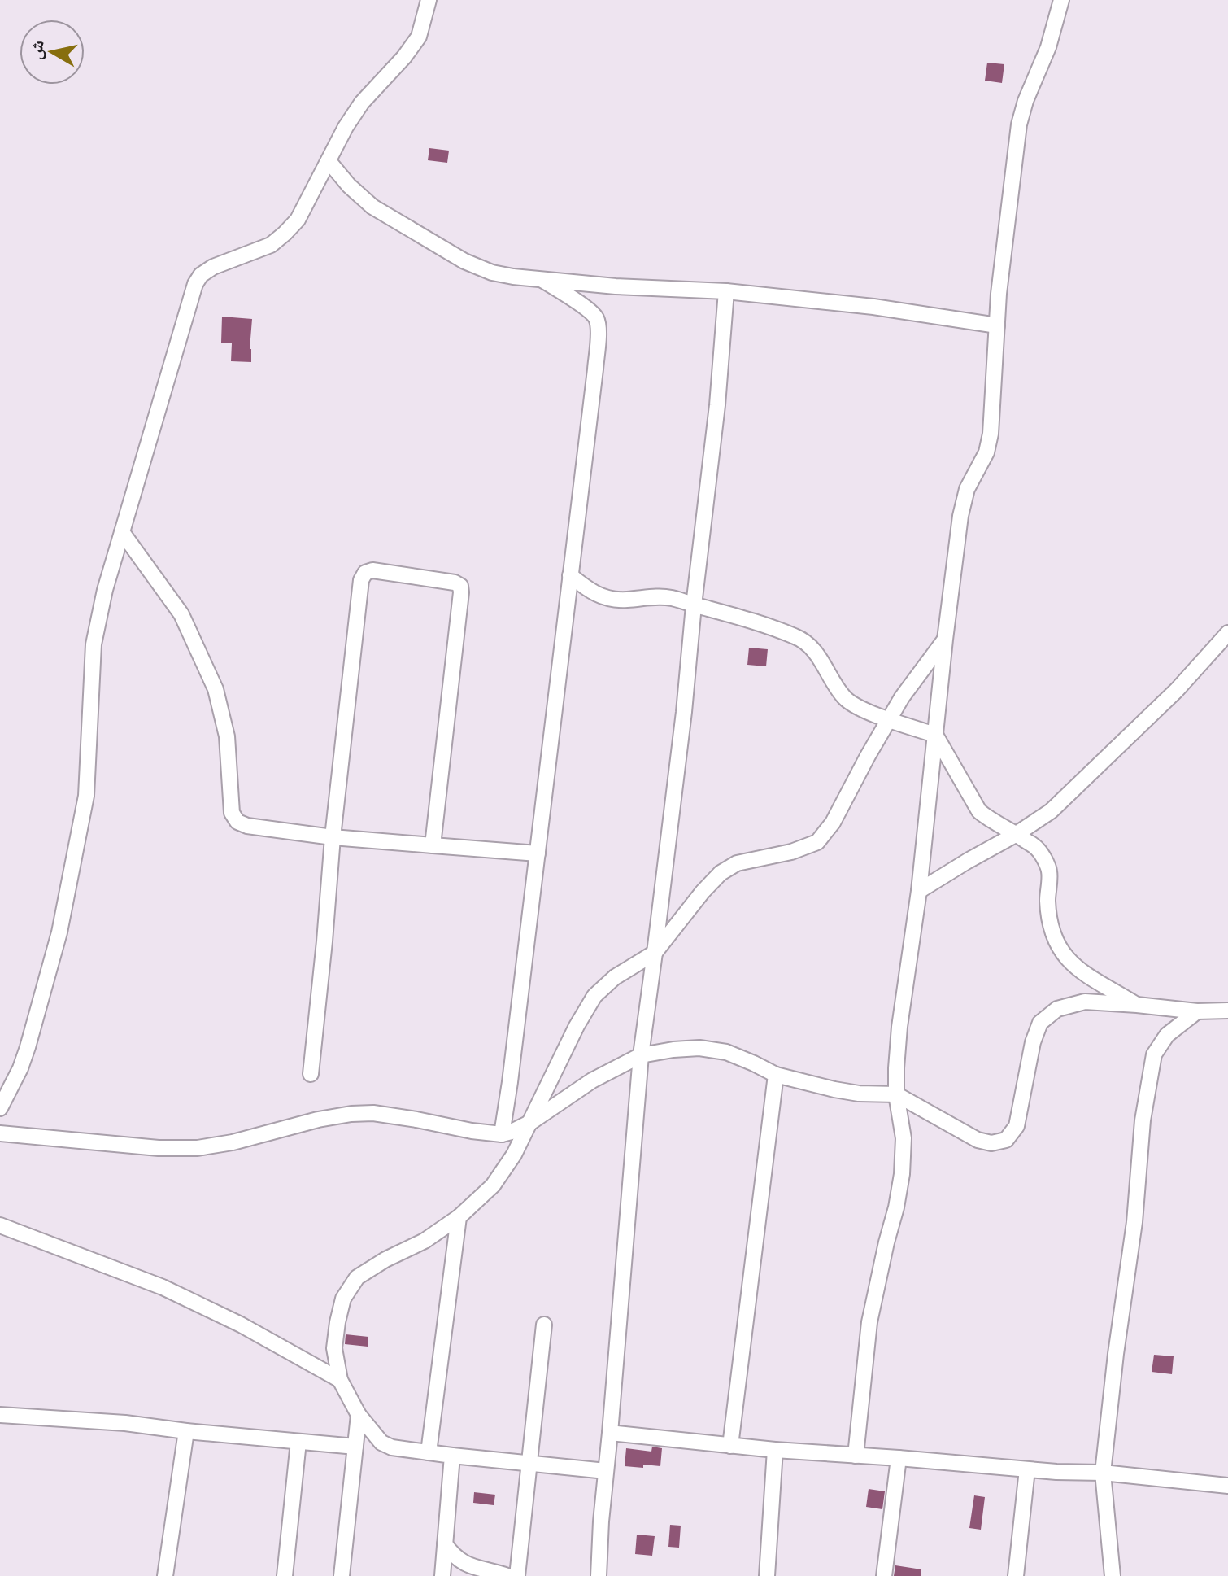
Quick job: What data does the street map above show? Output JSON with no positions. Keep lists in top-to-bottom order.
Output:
{
  "north": "left"
}
